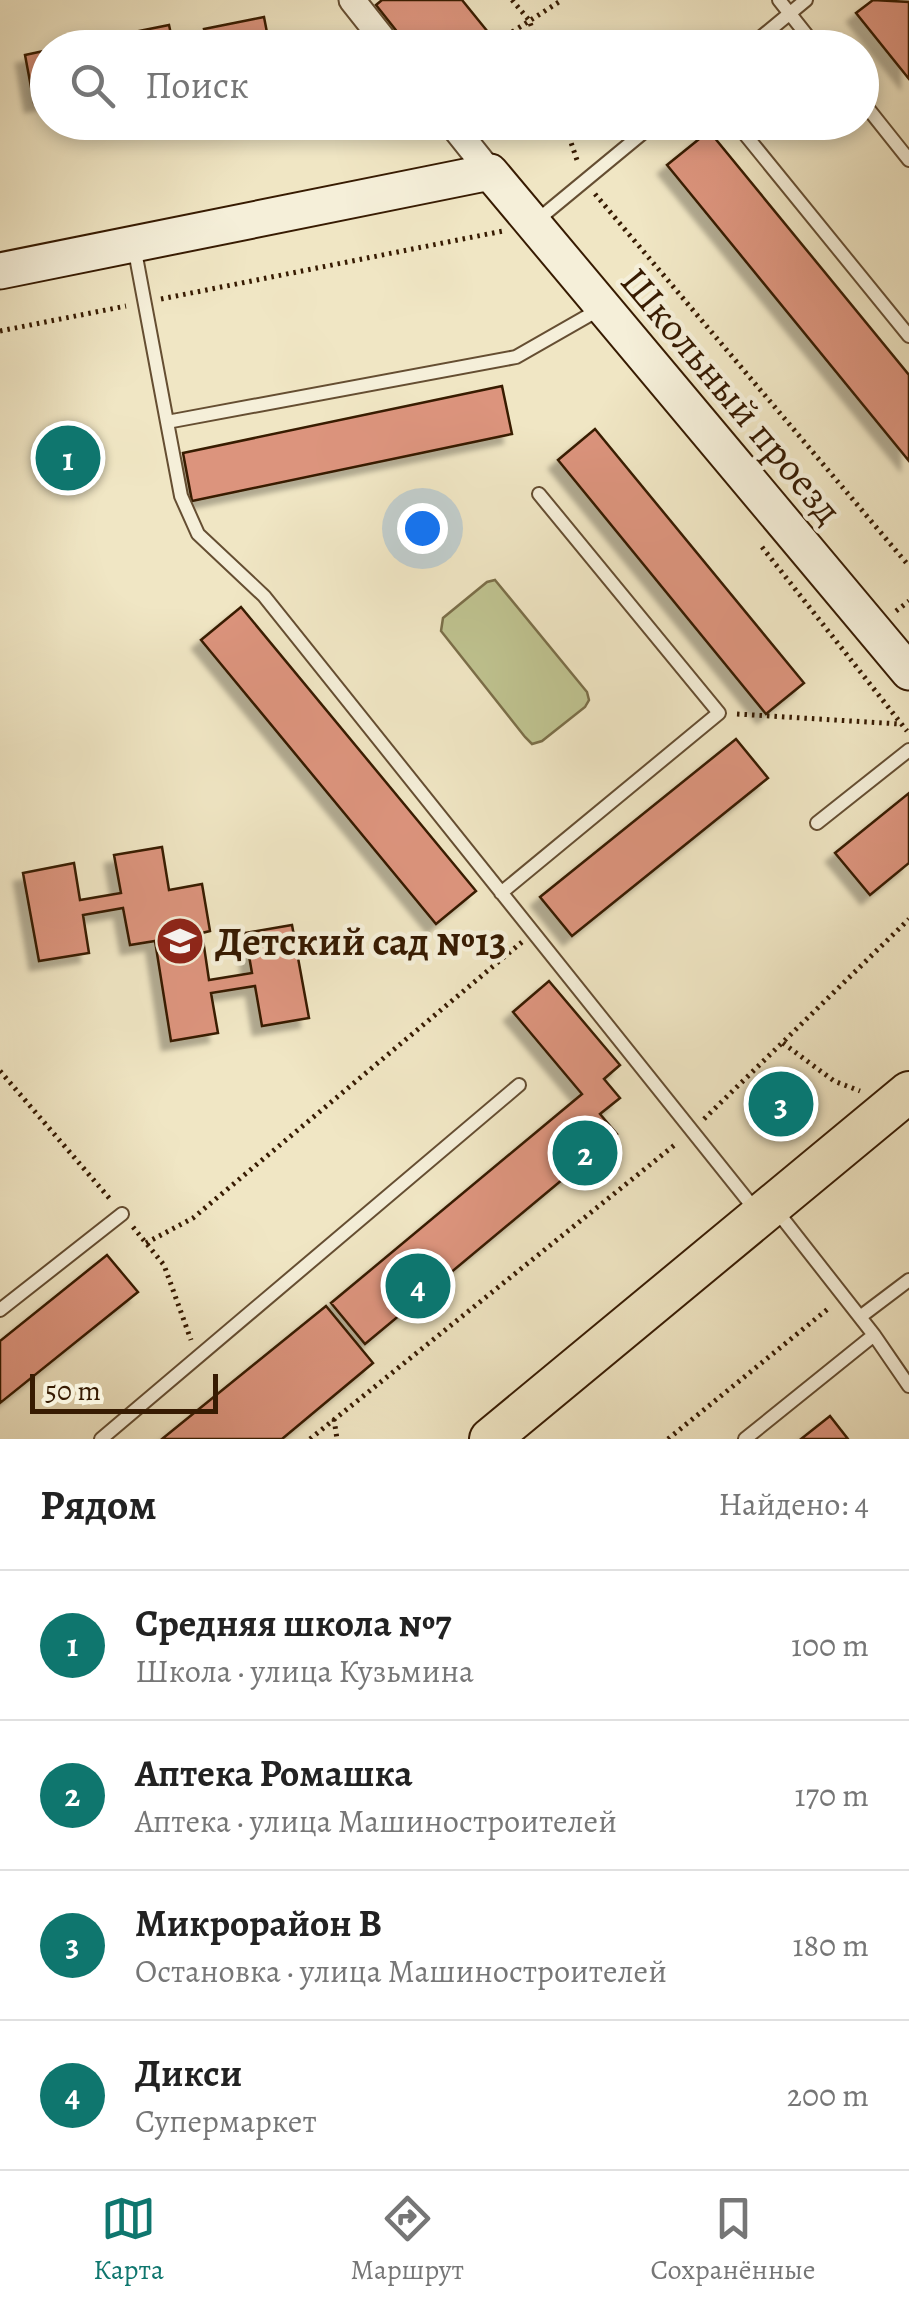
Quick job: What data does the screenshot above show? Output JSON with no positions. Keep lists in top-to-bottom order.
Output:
{
  "streets": {
    "main road": ["Школьный проезд"]
  },
  "places": {
    "school or university": ["Детский сад №13"]
  },
  "scale_bar": "50 m",
  "page": {
    "search": "Поиск",
    "pins": [
      "1",
      "3",
      "2",
      "4"
    ],
    "scale": "50 m",
    "heading": ["Рядом", "Найдено: 4"],
    "list": [
      {
        "mark": "1",
        "name": "Средняя школа №7",
        "note": "Школа · улица Кузьмина",
        "value": "100 m"
      },
      {
        "mark": "2",
        "name": "Аптека Ромашка",
        "note": "Аптека · улица Машиностроителей",
        "value": "170 m"
      },
      {
        "mark": "3",
        "name": "Микрорайон В",
        "note": "Остановка · улица Машиностроителей",
        "value": "180 m"
      },
      {
        "mark": "4",
        "name": "Дикси",
        "note": "Супермаркет",
        "value": "200 m"
      }
    ],
    "nav": ["Карта", "Маршрут", "Сохранённые"]
  }
}
